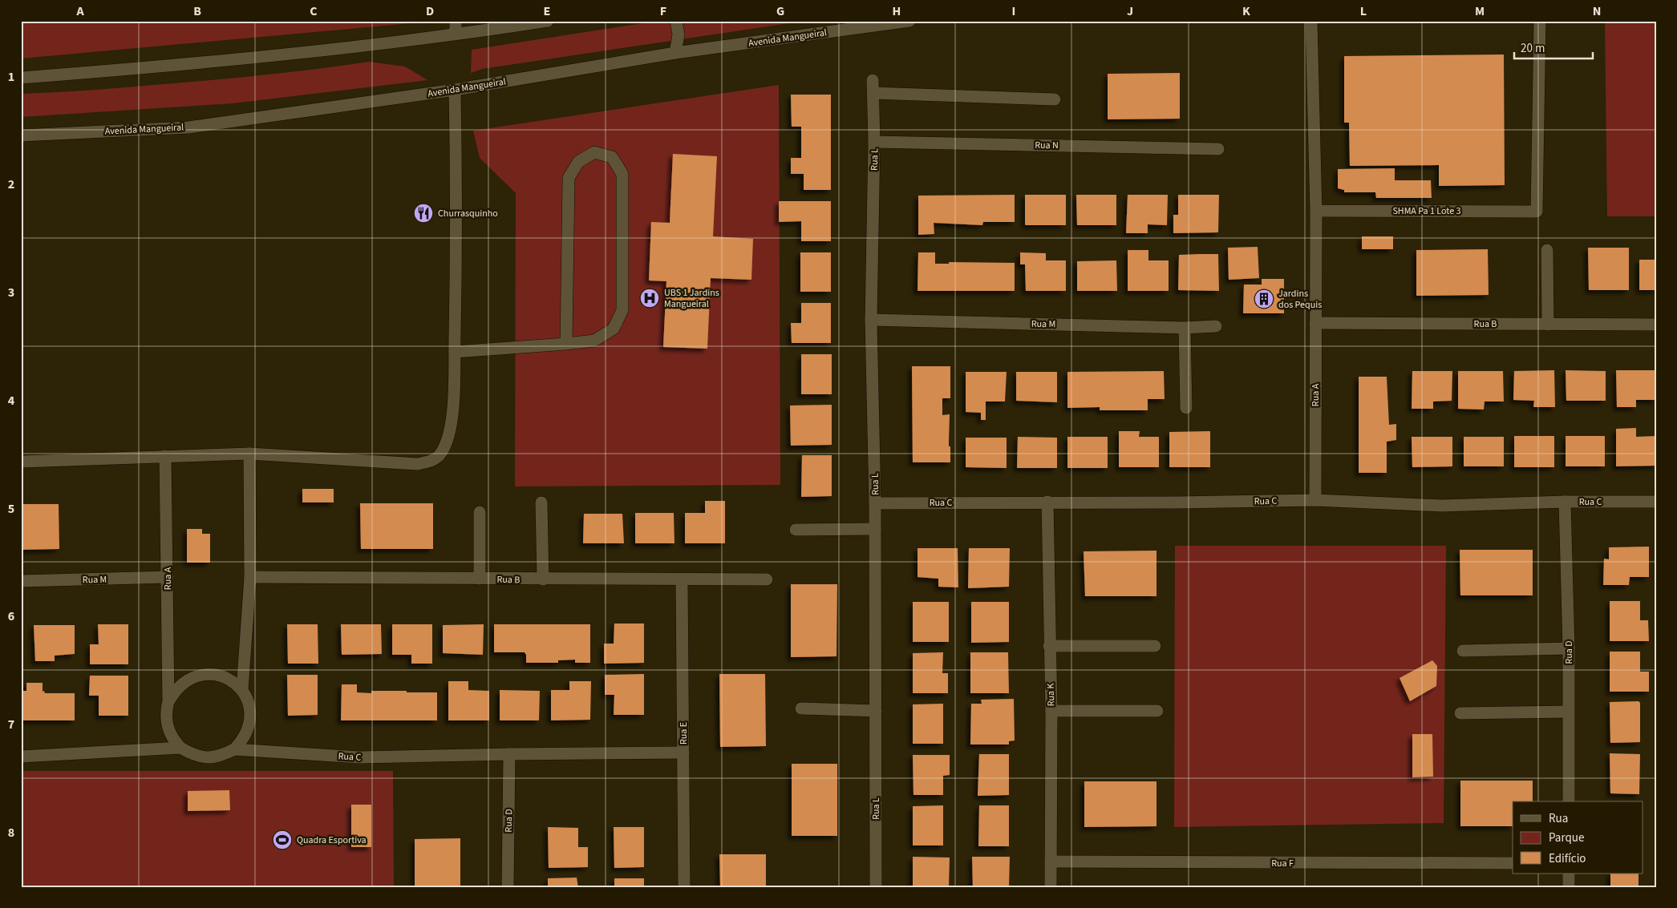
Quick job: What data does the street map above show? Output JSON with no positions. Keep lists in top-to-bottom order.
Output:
{
  "streets": {
    "street": [
      "Avenida Mangueiral",
      "Rua N",
      "Rua L",
      "SHMA Pa 1 Lote 3",
      "Rua M",
      "Rua B",
      "Rua A",
      "Rua C",
      "Rua D",
      "Rua K",
      "Rua E",
      "Rua F"
    ]
  },
  "crossings": [
    ["Rua N", "Rua L"],
    ["Rua L", "Rua M"],
    ["Rua L", "Rua C"],
    ["SHMA Pa 1 Lote 3", "Rua A"],
    ["Rua M", "Rua A"],
    ["Rua B", "Rua A"],
    ["Rua B", "Rua E"],
    ["Rua A", "Rua C"],
    ["Rua C", "Rua D"],
    ["Rua C", "Rua K"],
    ["Rua C", "Rua E"],
    ["Rua K", "Rua F"]
  ],
  "places": {
    "restaurant": ["Churrasquinho"],
    "hospital": ["UBS 1 Jardins Mangueiral"],
    "building": ["Jardins dos Pequis"],
    "sports": ["Quadra Esportiva"]
  },
  "legend": ["Rua", "Parque", "Edifício"],
  "scale_bar": "20 m",
  "grid": {
    "columns": [
      "A",
      "B",
      "C",
      "D",
      "E",
      "F",
      "G",
      "H",
      "I",
      "J",
      "K",
      "L",
      "M",
      "N"
    ],
    "rows": [
      "1",
      "2",
      "3",
      "4",
      "5",
      "6",
      "7",
      "8"
    ]
  }
}
